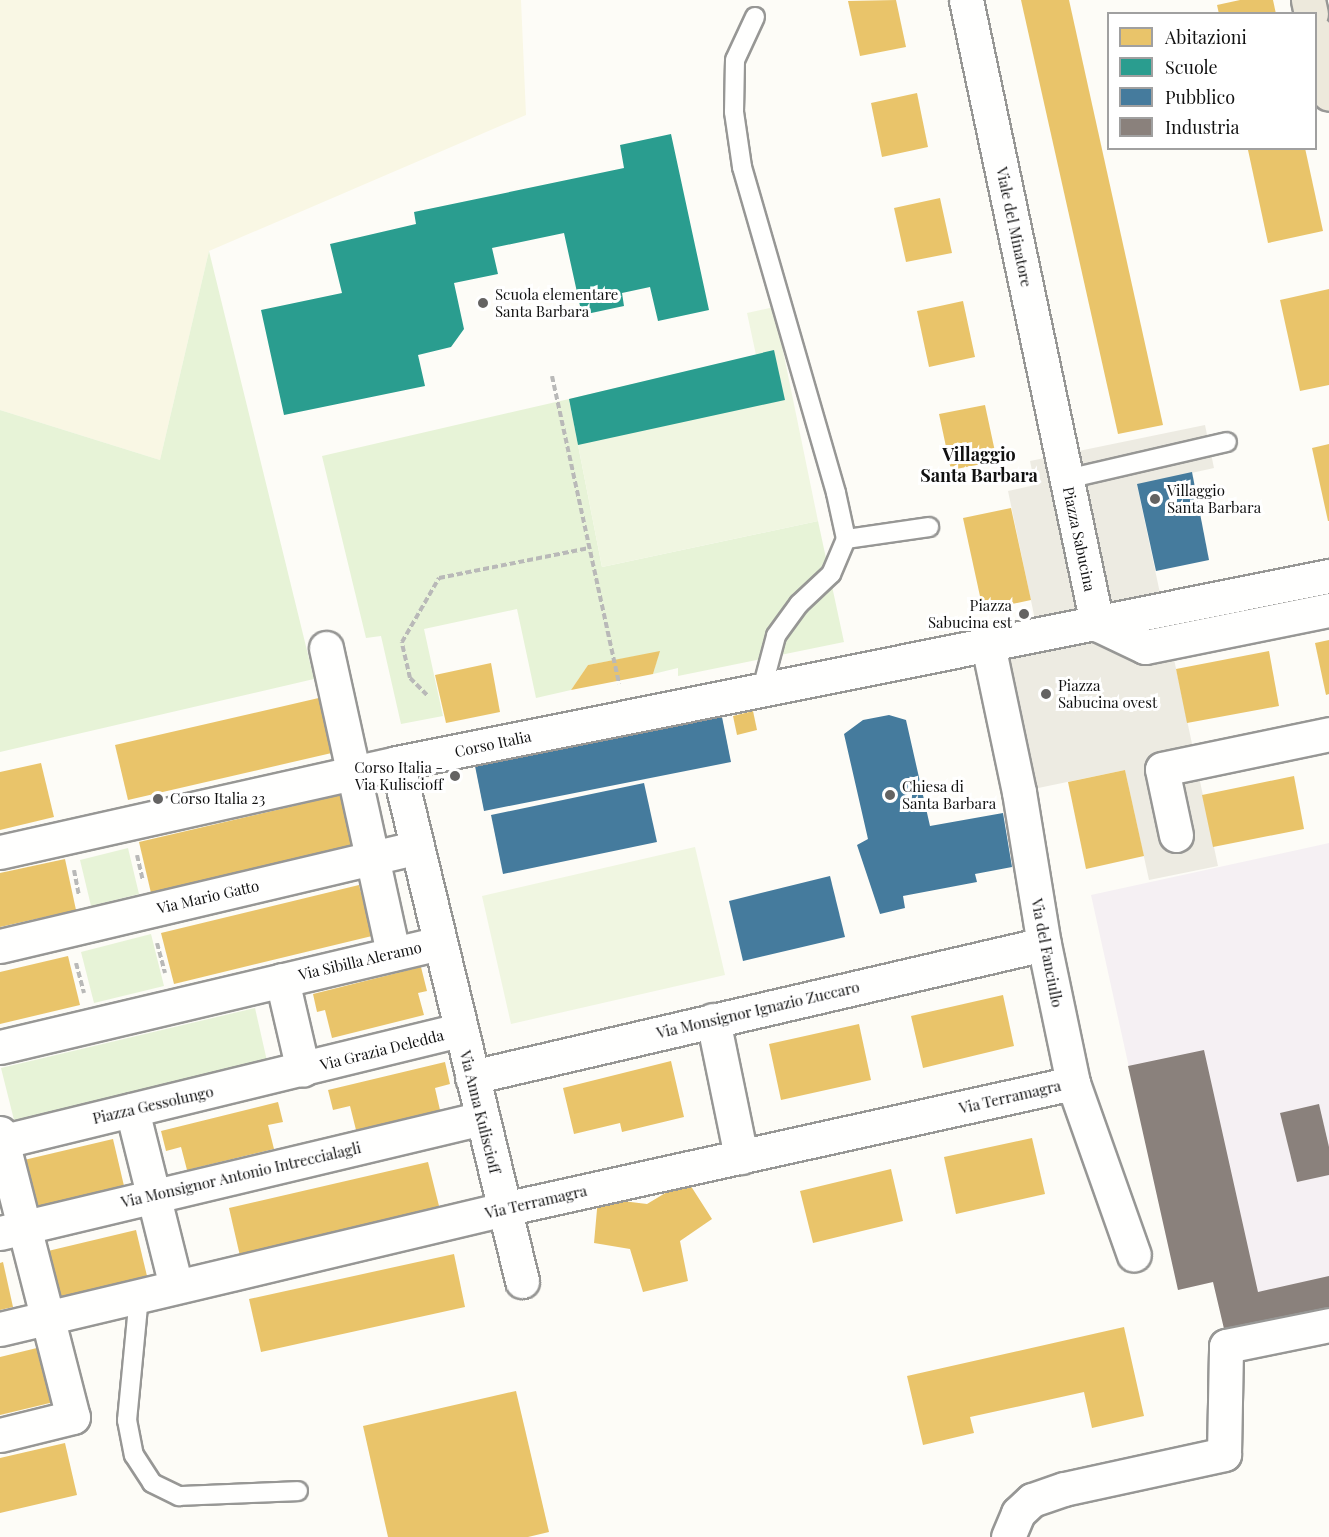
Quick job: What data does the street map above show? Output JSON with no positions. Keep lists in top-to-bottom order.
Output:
{
  "streets": {
    "street": [
      "Viale del Minatore",
      "Piazza Sabucina",
      "Corso Italia",
      "Via Mario Gatto",
      "Via del Fanciullo",
      "Via Sibilla Aleramo",
      "Via Monsignor Ignazio Zuccaro",
      "Via Grazia Deledda",
      "Via Terramagra",
      "Piazza Gessolungo",
      "Via Anna Kuliscioff",
      "Via Monsignor Antonio Intreccialagli"
    ]
  },
  "crossings": [
    ["Viale del Minatore", "Piazza Sabucina"],
    ["Piazza Sabucina", "Corso Italia"],
    ["Corso Italia", "Via del Fanciullo"],
    ["Corso Italia", "Via Anna Kuliscioff"],
    ["Via Mario Gatto", "Via Anna Kuliscioff"],
    ["Via del Fanciullo", "Via Monsignor Ignazio Zuccaro"],
    ["Via del Fanciullo", "Via Terramagra"],
    ["Via Sibilla Aleramo", "Via Anna Kuliscioff"],
    ["Via Monsignor Ignazio Zuccaro", "Via Anna Kuliscioff"],
    ["Via Grazia Deledda", "Piazza Gessolungo"],
    ["Via Grazia Deledda", "Via Anna Kuliscioff"],
    ["Via Terramagra", "Via Anna Kuliscioff"],
    ["Via Anna Kuliscioff", "Via Monsignor Antonio Intreccialagli"]
  ],
  "districts": ["Villaggio Santa Barbara"],
  "places": [
    "Scuola elementare Santa Barbara",
    "Villaggio Santa Barbara",
    "Piazza Sabucina est",
    "Piazza Sabucina ovest",
    "Corso Italia - Via Kuliscioff",
    "Chiesa di Santa Barbara",
    "Corso Italia 23"
  ],
  "legend": [
    "Abitazioni",
    "Scuole",
    "Pubblico",
    "Industria"
  ]
}
